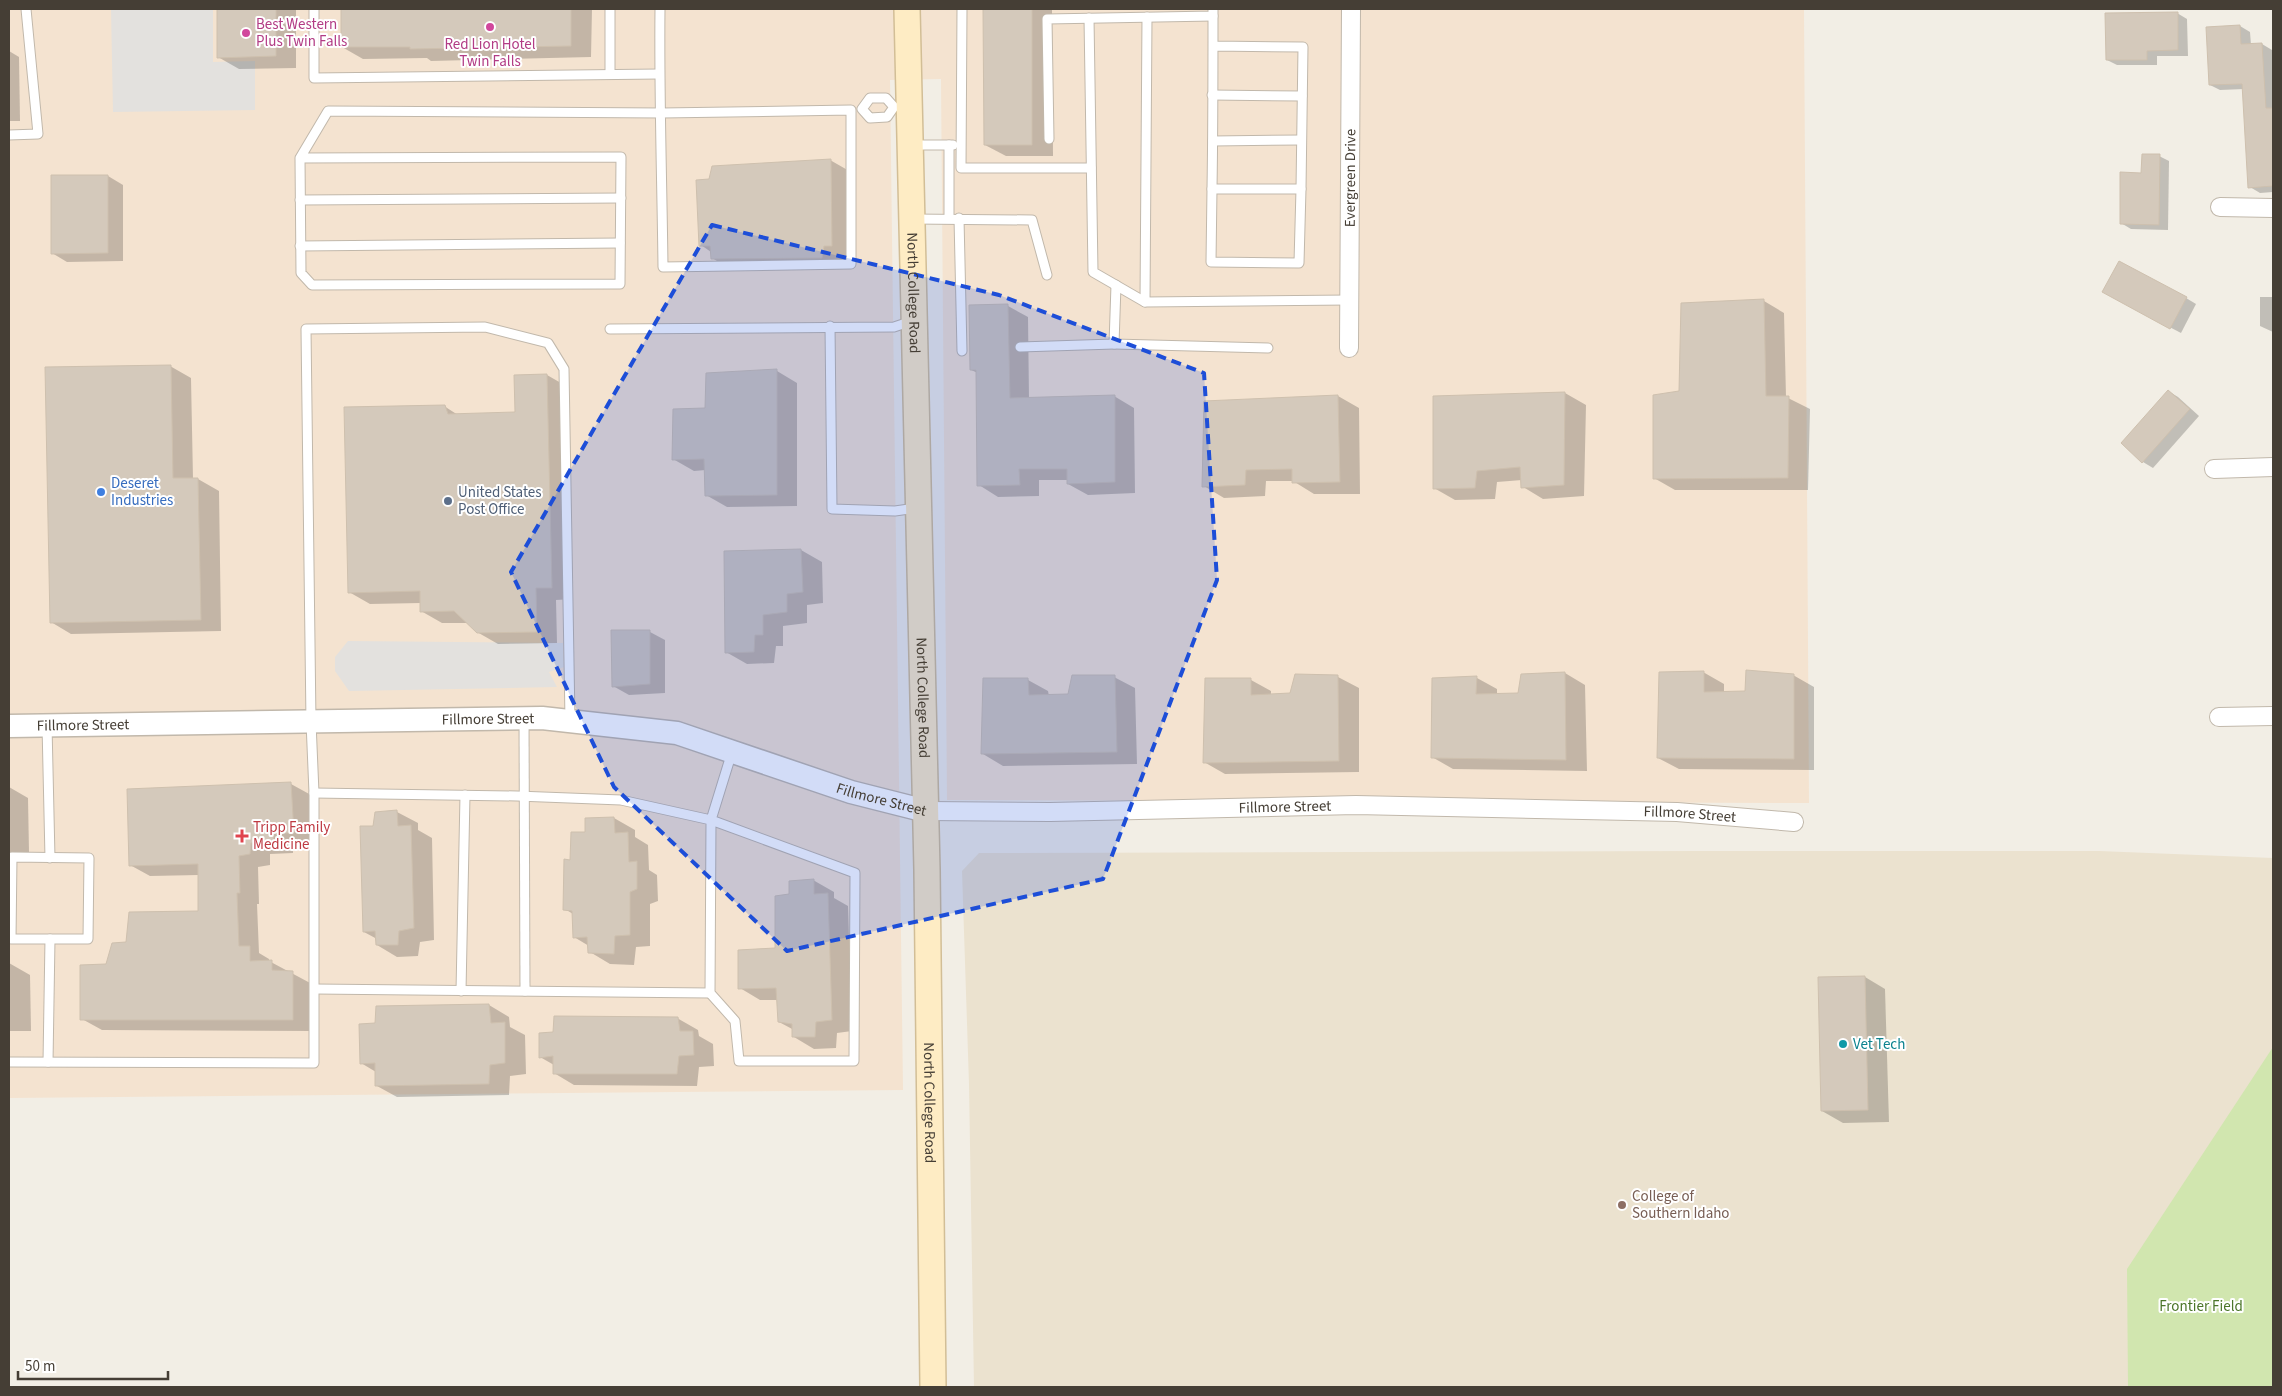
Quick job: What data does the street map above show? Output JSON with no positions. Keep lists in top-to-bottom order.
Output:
{
  "streets": {
    "main road": ["North College Road"],
    "street": ["Evergreen Drive", "Fillmore Street"]
  },
  "crossings": [
    ["North College Road", "Fillmore Street"]
  ],
  "parks": ["Frontier Field"],
  "places": {
    "other": [
      "Red Lion Hotel Twin Falls",
      "Best Western Plus Twin Falls",
      "Deseret Industries",
      "United States Post Office",
      "Vet Tech",
      "College of Southern Idaho"
    ],
    "health": ["Tripp Family Medicine"]
  },
  "scale_bar": "50 m"
}
